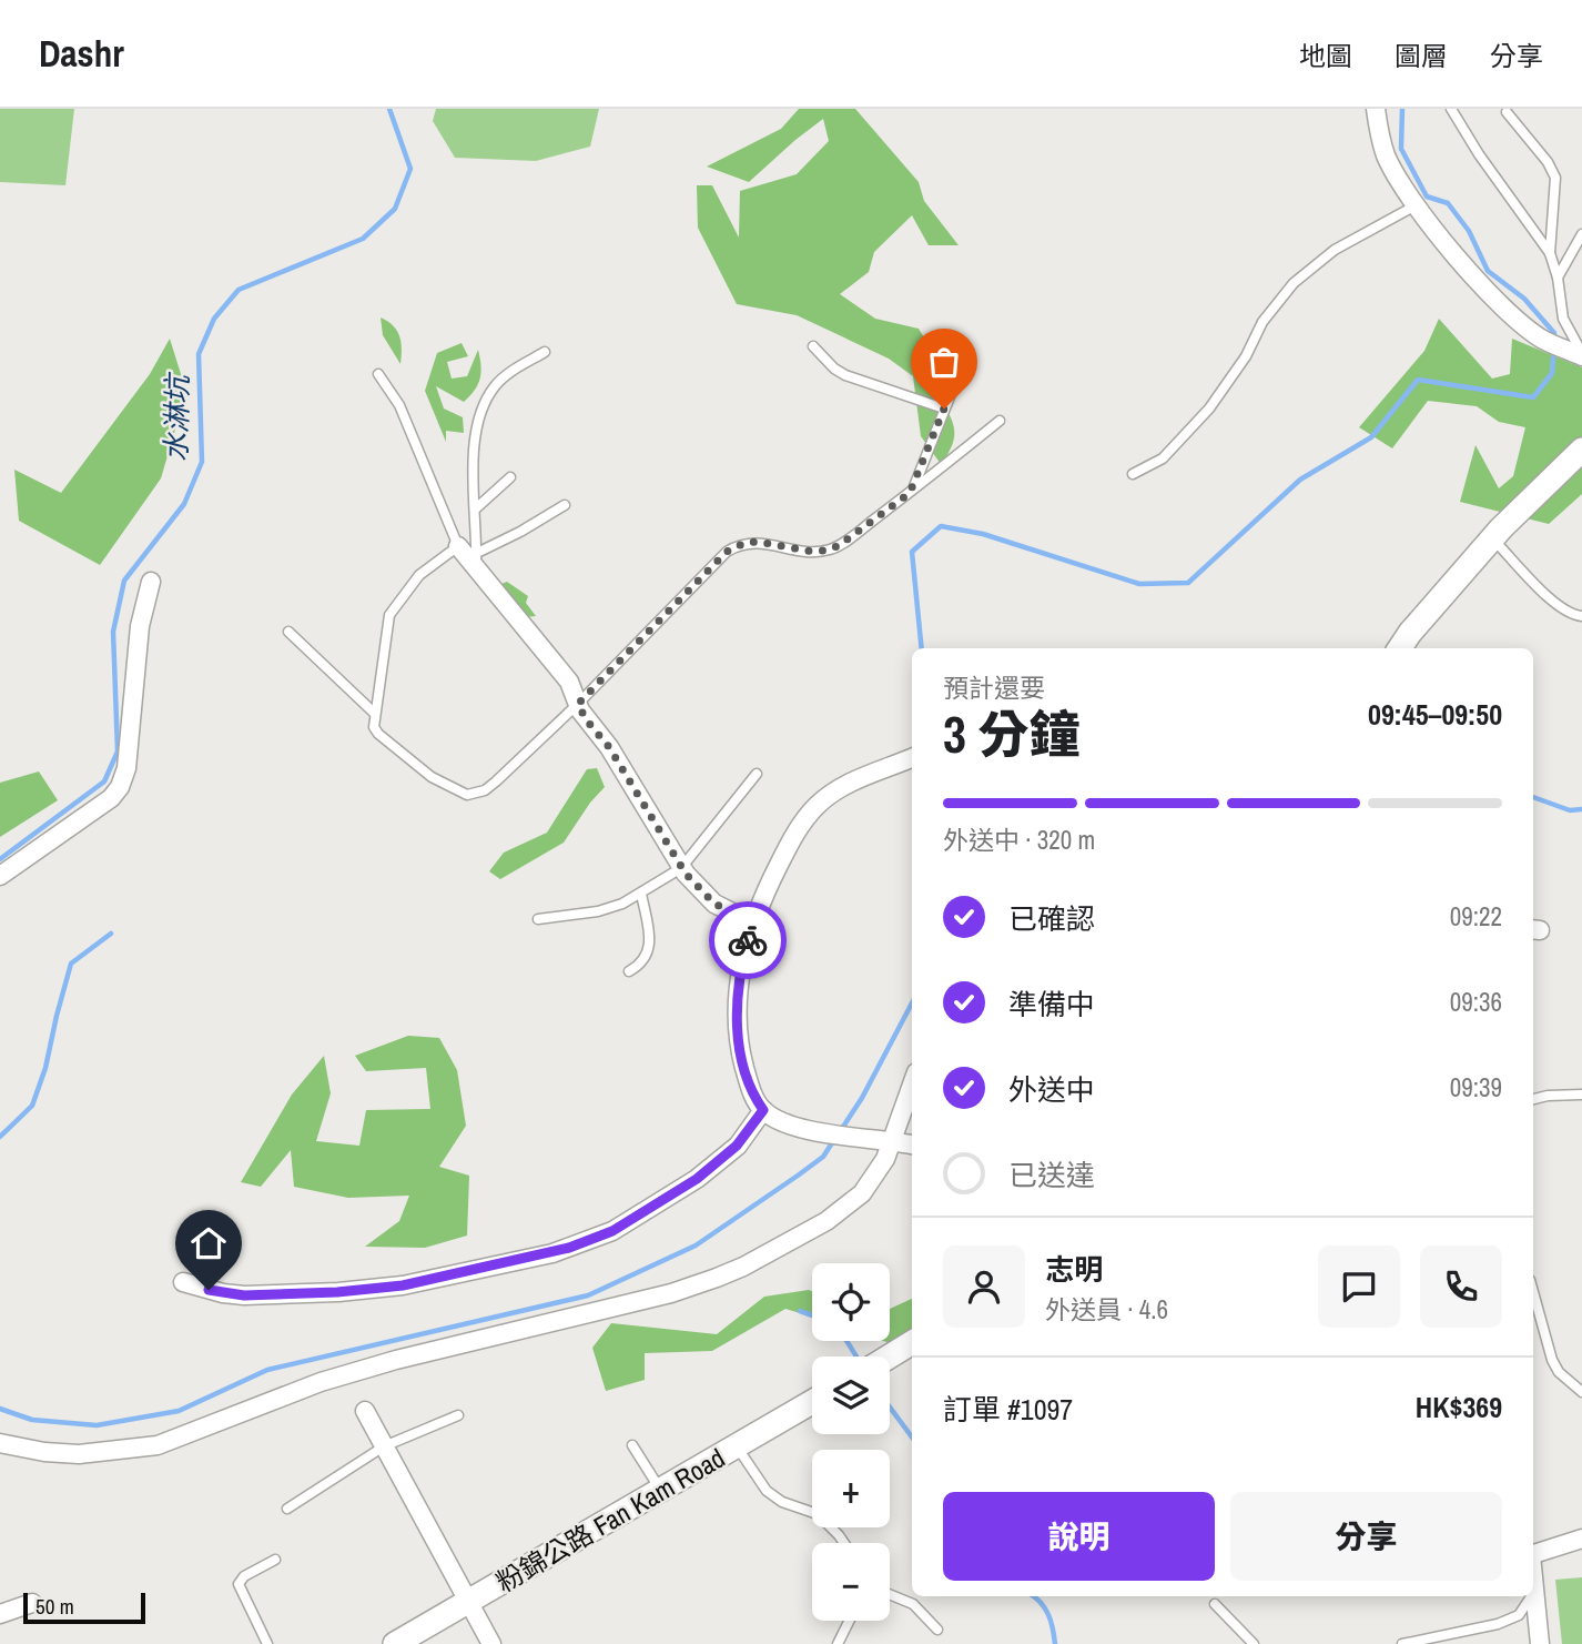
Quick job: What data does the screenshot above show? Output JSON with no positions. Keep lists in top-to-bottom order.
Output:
{
  "streets": {
    "main road": ["粉錦公路 Fan Kam Road"]
  },
  "water": ["水淋坑"],
  "scale_bar": "50 m",
  "page": {
    "header": "Dashr",
    "nav": ["地圖", "圖層", "分享"],
    "heading": ["3 分鐘", "預計還要", "09:45–09:50"],
    "panel": [
      "志明",
      "外送員 · 4.6",
      "訂單 #1097",
      "HK$369"
    ],
    "bar": "外送中 · 320 m",
    "list": [
      ["已確認", "09:22"],
      ["準備中", "09:36"],
      ["外送中", "09:39"],
      "已送達"
    ],
    "map_buttons": ["+", "−"],
    "buttons": ["說明", "分享"],
    "scale": "50 m"
  }
}
